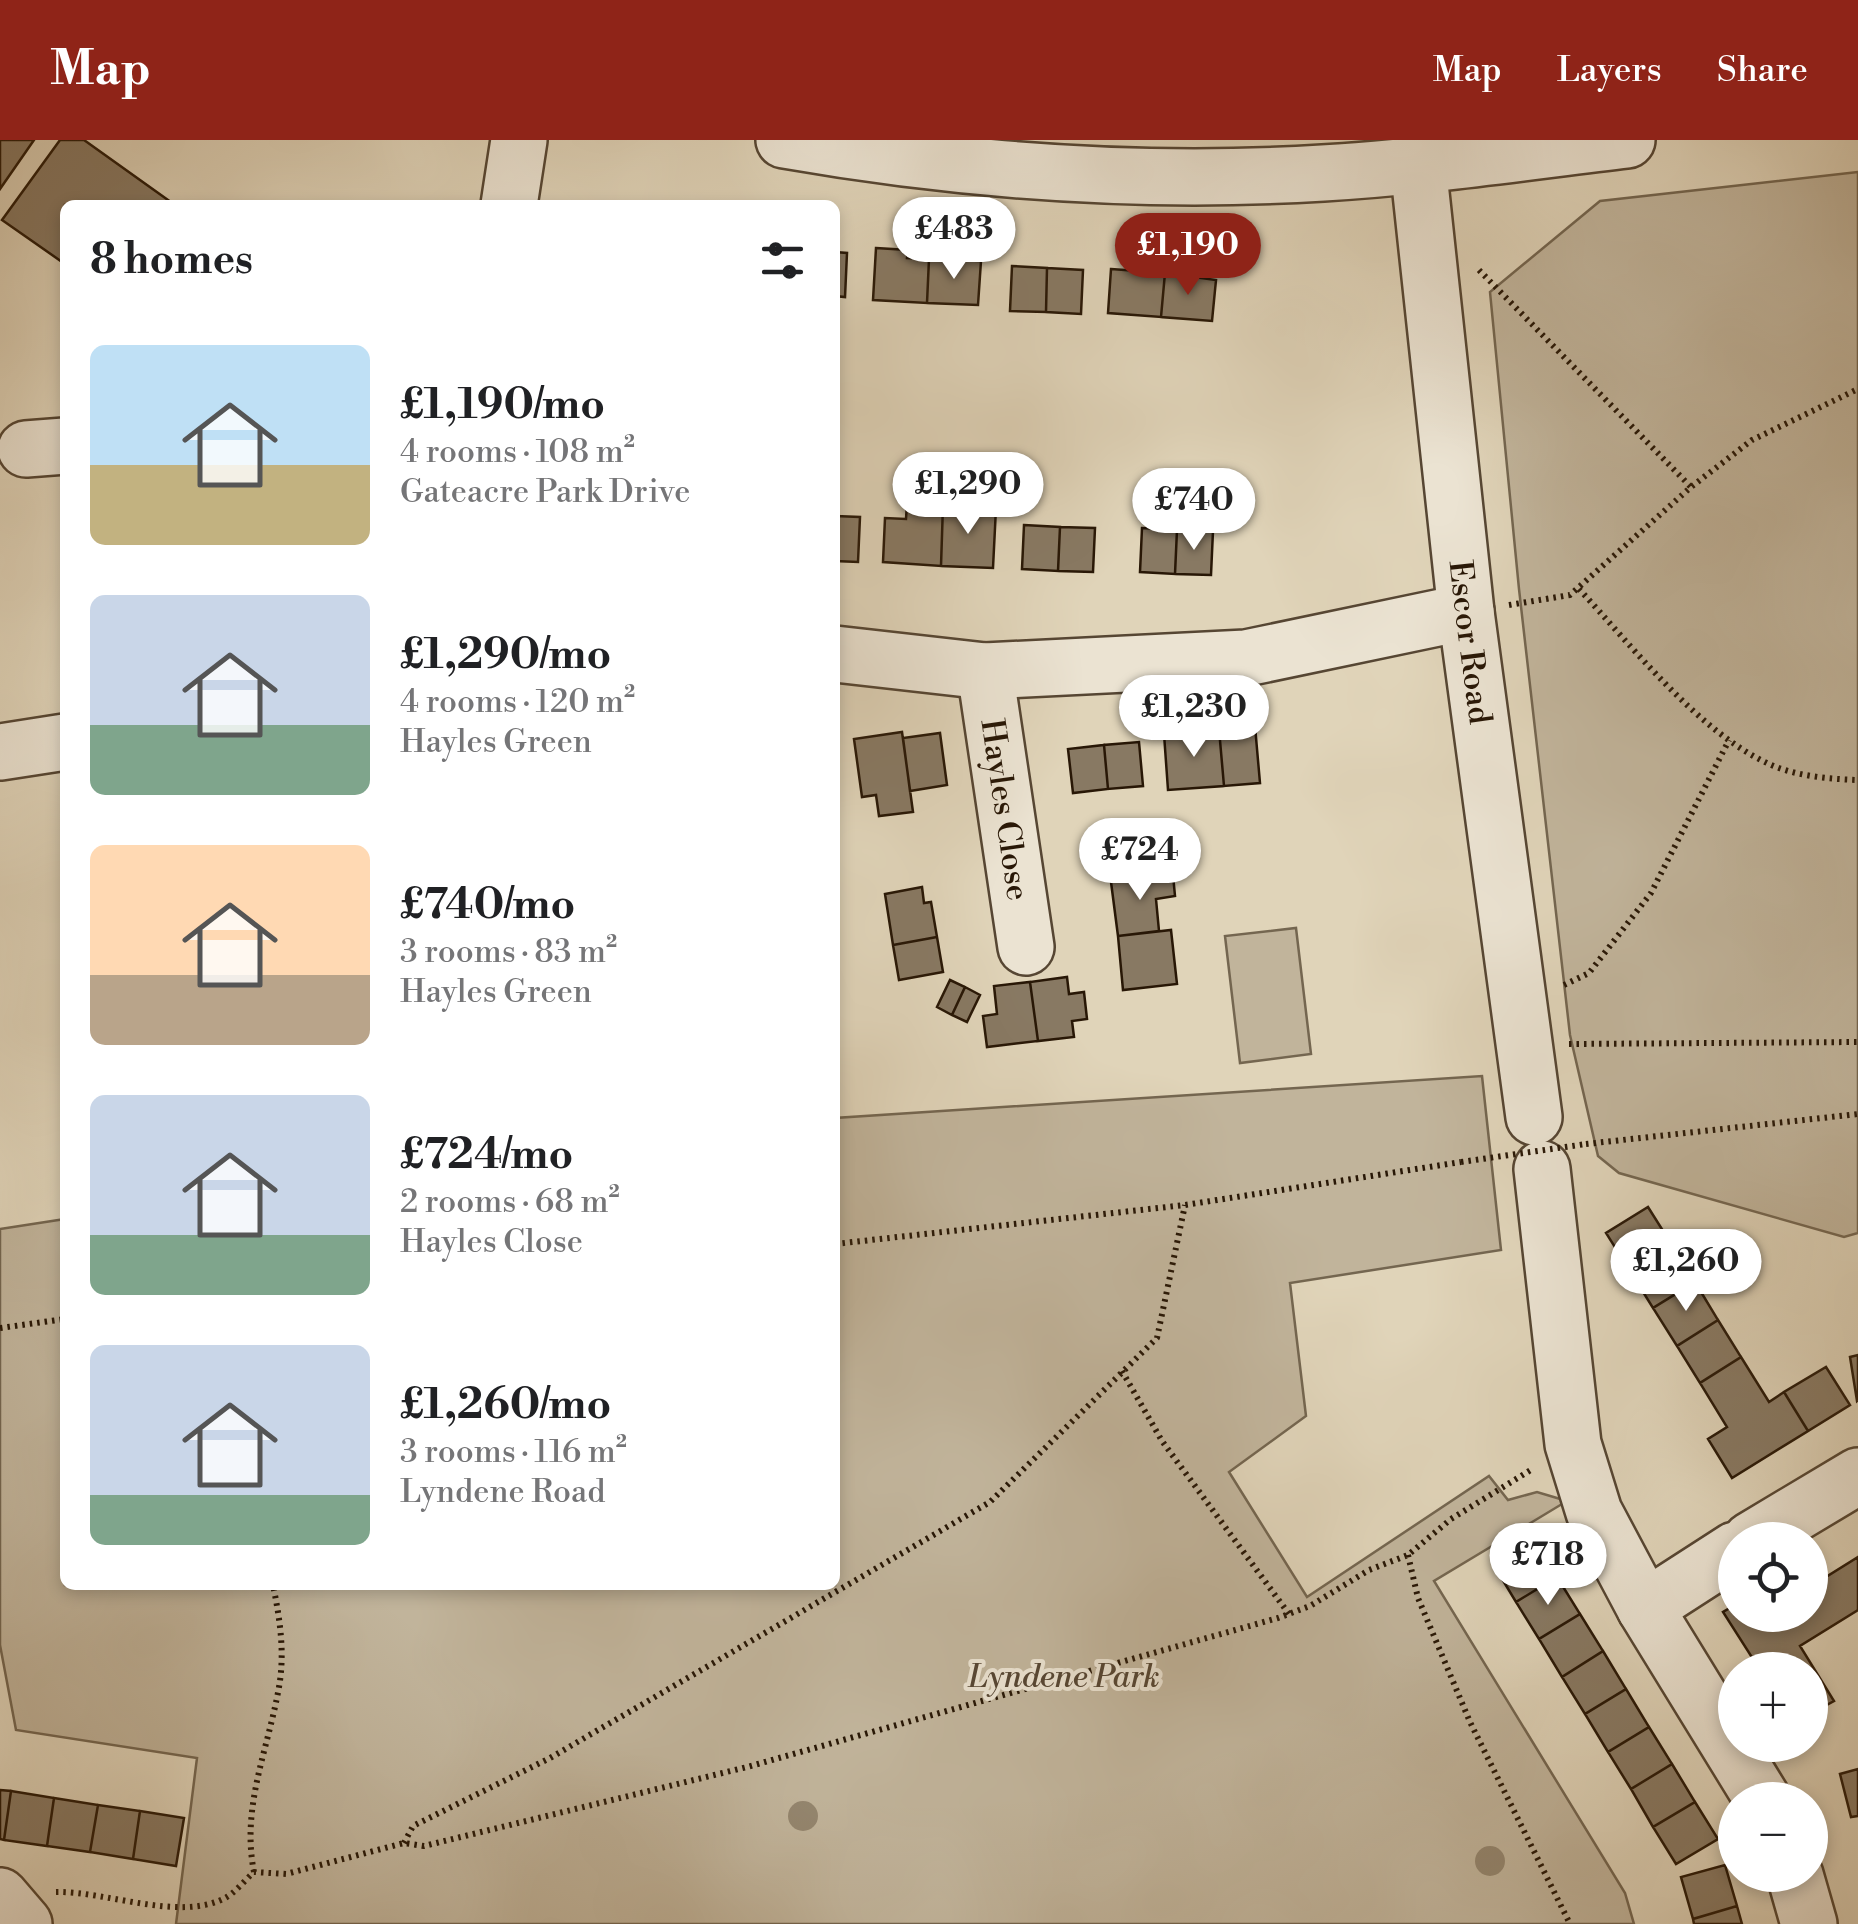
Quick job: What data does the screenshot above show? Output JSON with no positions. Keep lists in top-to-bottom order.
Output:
{
  "streets": {
    "street": ["Escor Road", "Hayles Close"]
  },
  "parks": ["Lyndene Park"],
  "page": {
    "header": "Map",
    "nav": ["Map", "Layers", "Share"],
    "price": [
      "£483",
      "£1,190",
      "£1,290",
      "£740",
      "£1,230",
      "£724",
      "£1,260",
      "£718"
    ],
    "heading": "8 homes",
    "list": [
      {
        "name": "£1,190/mo",
        "note": "4 rooms · 108 m² · Gateacre Park Drive"
      },
      {
        "name": "£1,290/mo",
        "note": "4 rooms · 120 m² · Hayles Green"
      },
      {
        "name": "£740/mo",
        "note": "3 rooms · 83 m² · Hayles Green"
      },
      {
        "name": "£724/mo",
        "note": "2 rooms · 68 m² · Hayles Close"
      },
      {
        "name": "£1,260/mo",
        "note": "3 rooms · 116 m² · Lyndene Road"
      }
    ],
    "map_buttons": ["+", "−"]
  }
}
